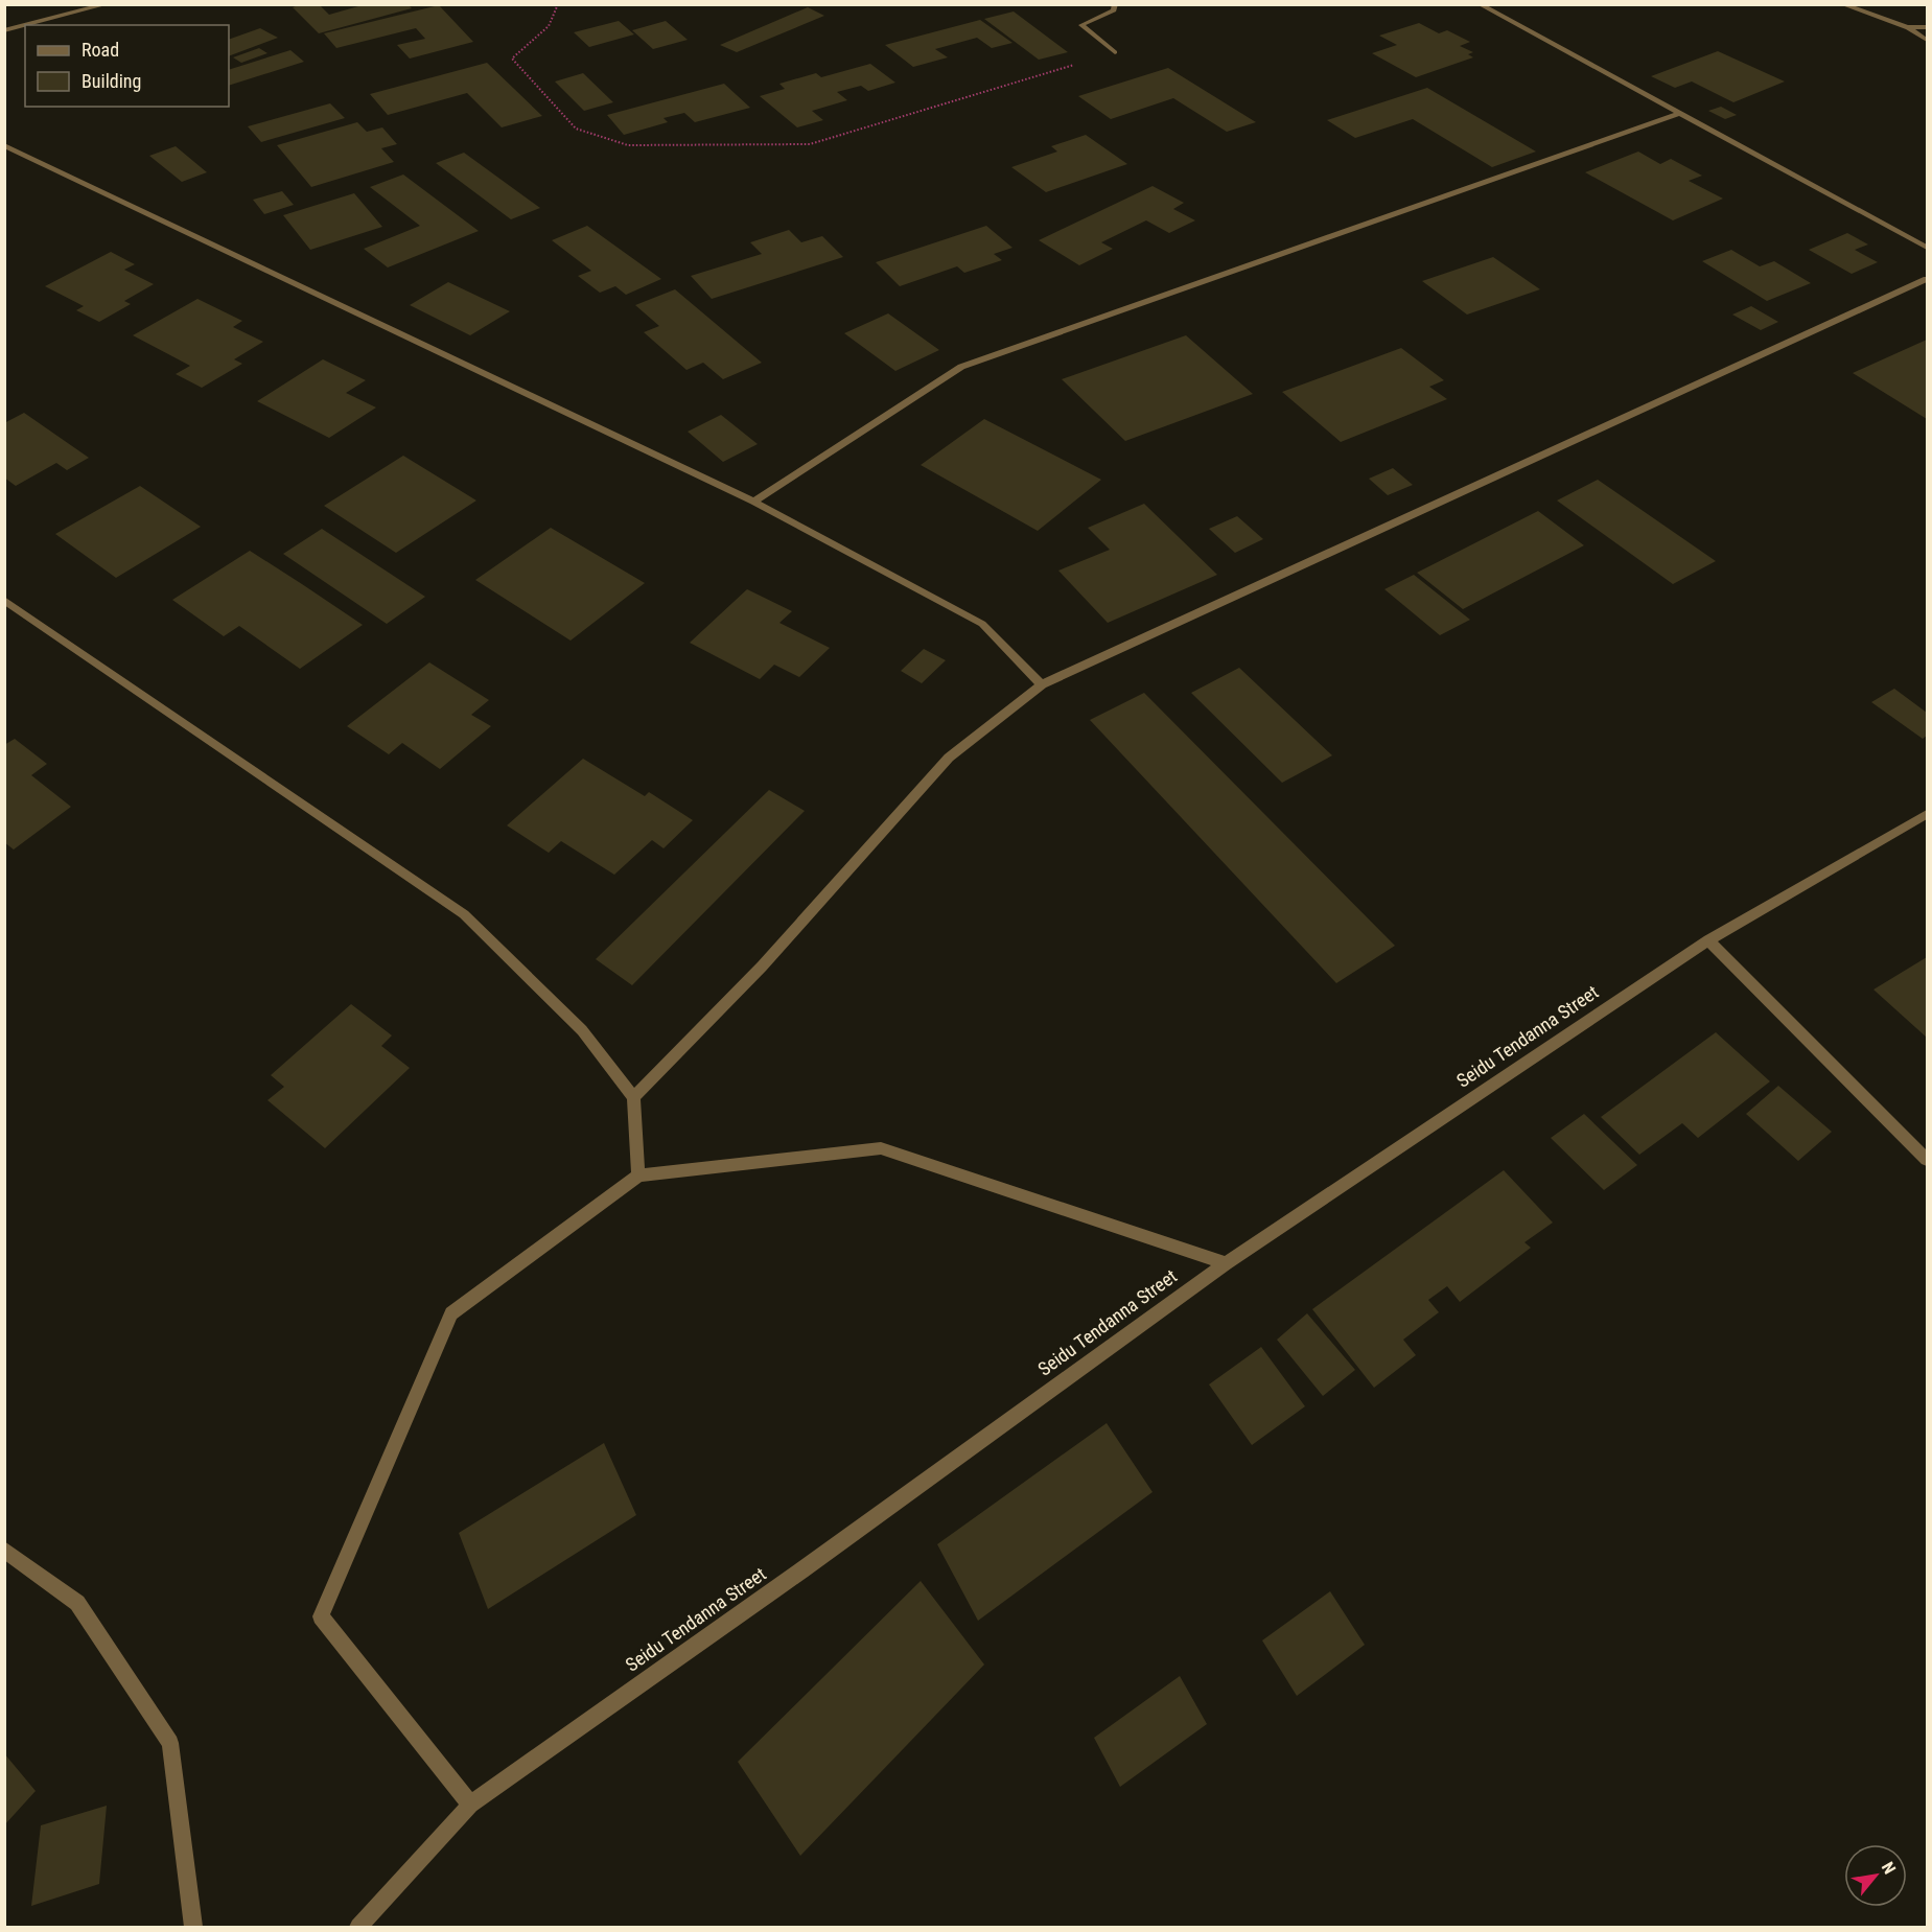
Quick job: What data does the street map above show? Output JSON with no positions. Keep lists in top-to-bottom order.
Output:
{
  "streets": {
    "street": ["Seidu Tendanna Street"]
  },
  "legend": ["Road", "Building"],
  "north": "top right"
}
